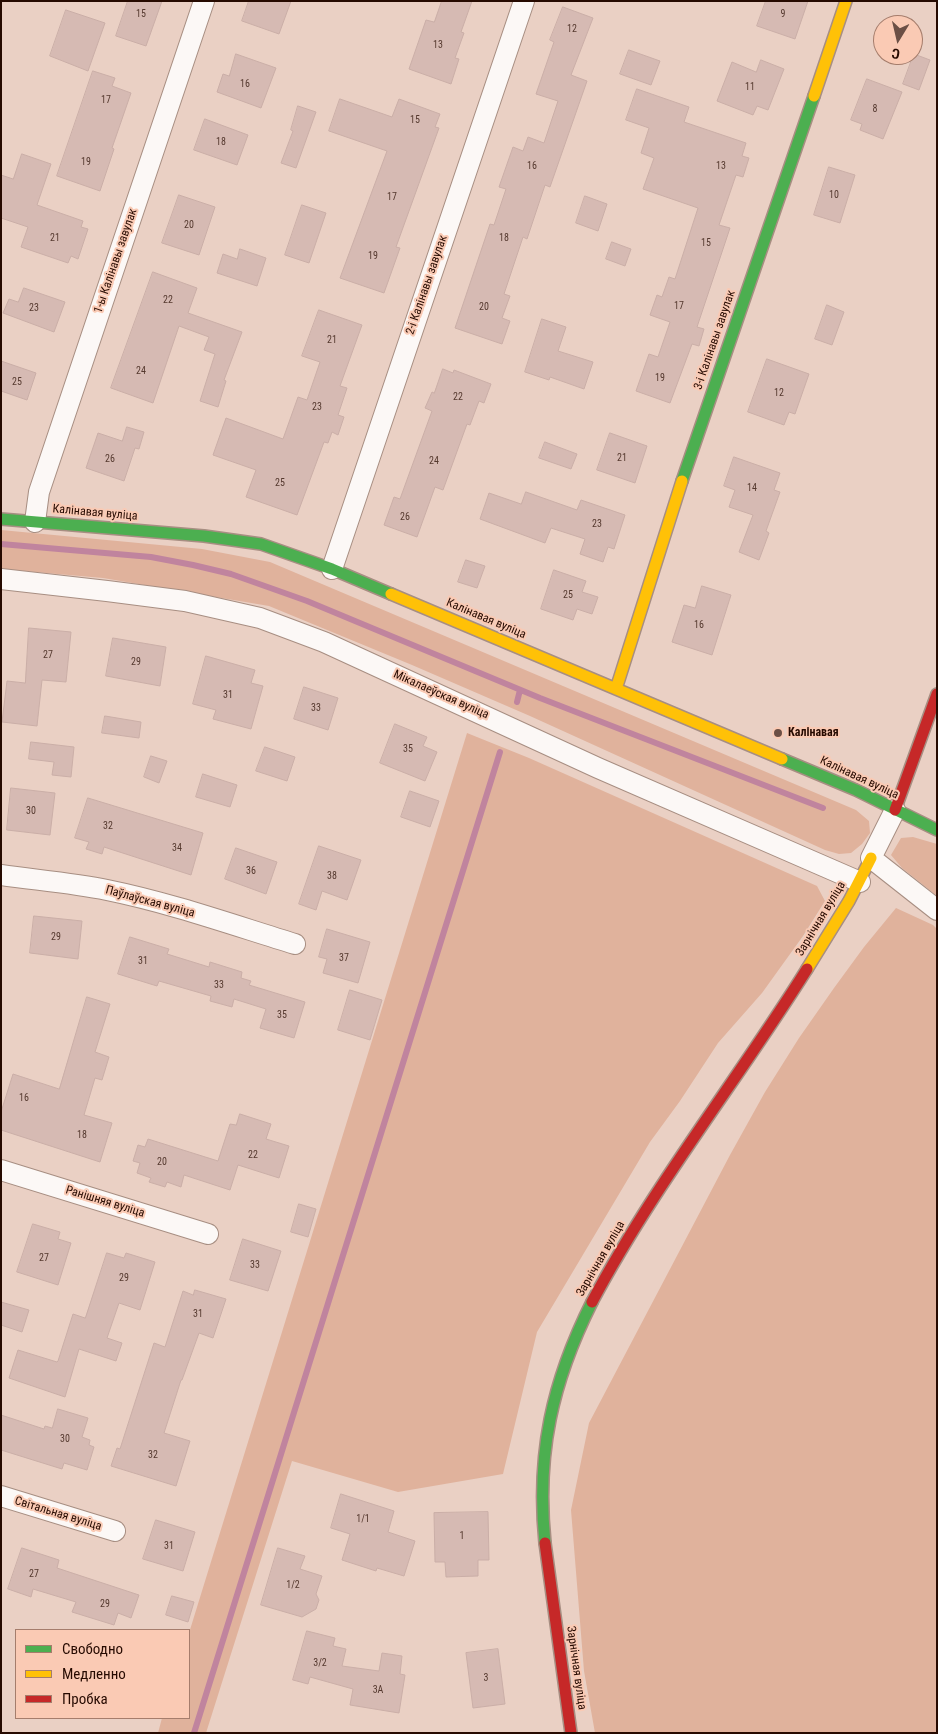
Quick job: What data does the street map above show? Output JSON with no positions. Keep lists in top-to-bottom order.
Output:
{
  "streets": {
    "street": [
      "1-ы Калінавы завулак",
      "2-і Калінавы завулак",
      "3-і Калінавы завулак",
      "Калінавая вуліца",
      "Мікалаеўская вуліца",
      "Паўлаўская вуліца",
      "Зарнічная вуліца",
      "Ранішняя вуліца",
      "Світальная вуліца"
    ]
  },
  "crossings": [
    ["1-ы Калінавы завулак", "Калінавая вуліца"],
    ["2-і Калінавы завулак", "Калінавая вуліца"],
    ["3-і Калінавы завулак", "Калінавая вуліца"],
    ["Мікалаеўская вуліца", "Зарнічная вуліца"]
  ],
  "places": ["Калінавая"],
  "house_numbers": [
    "15",
    "9",
    "12",
    "13",
    "16",
    "11",
    "17",
    "8",
    "15",
    "18",
    "19",
    "16",
    "13",
    "10",
    "17",
    "20",
    "21",
    "18",
    "15",
    "19",
    "22",
    "17",
    "20",
    "23",
    "21",
    "24",
    "19",
    "25",
    "12",
    "22",
    "23",
    "21",
    "26",
    "24",
    "25",
    "14",
    "26",
    "23",
    "25",
    "16",
    "27",
    "29",
    "31",
    "33",
    "35",
    "30",
    "32",
    "34",
    "36",
    "38",
    "29",
    "37",
    "31",
    "33",
    "35",
    "16",
    "18",
    "22",
    "20",
    "27",
    "33",
    "29",
    "31",
    "30",
    "32",
    "1/1",
    "1",
    "31",
    "27",
    "1/2",
    "29",
    "3/2",
    "3",
    "3А"
  ],
  "legend": ["Свободно", "Медленно", "Пробка"],
  "north": "bottom"
}
